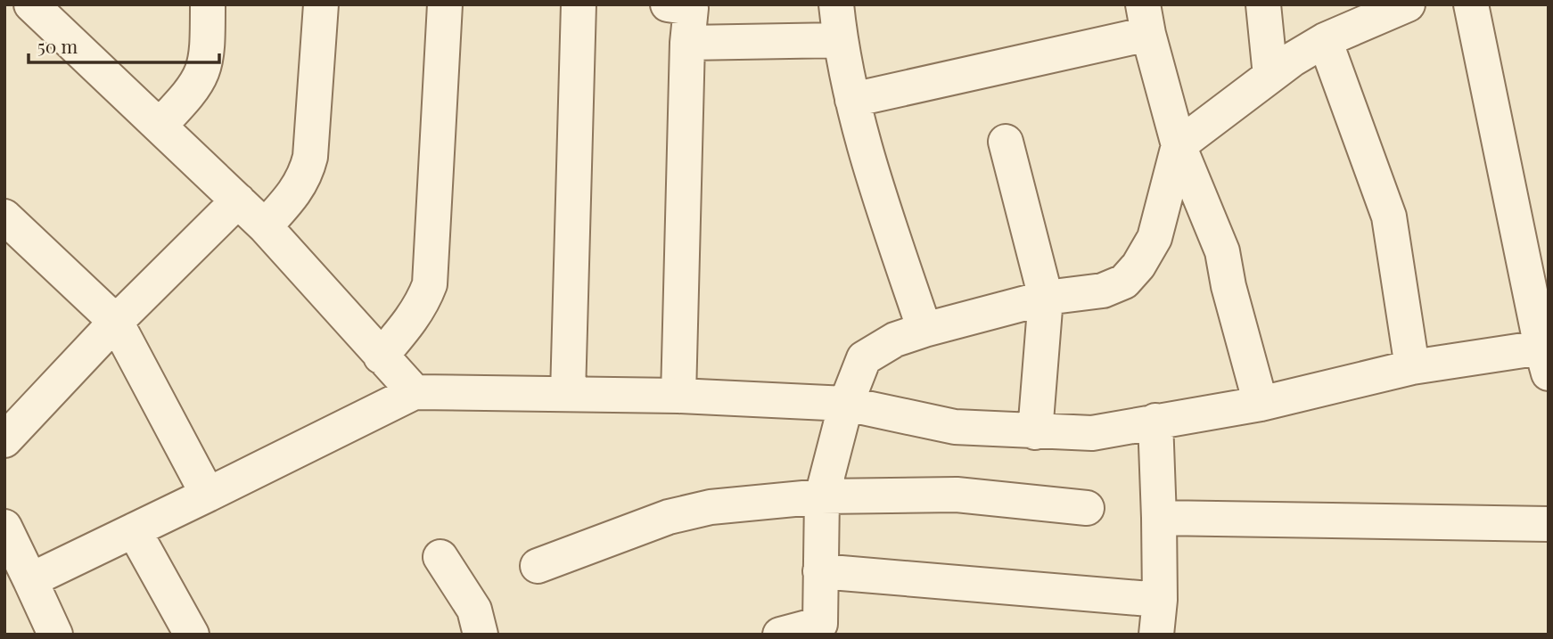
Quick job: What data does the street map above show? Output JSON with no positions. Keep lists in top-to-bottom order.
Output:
{
  "scale_bar": "50 m"
}
